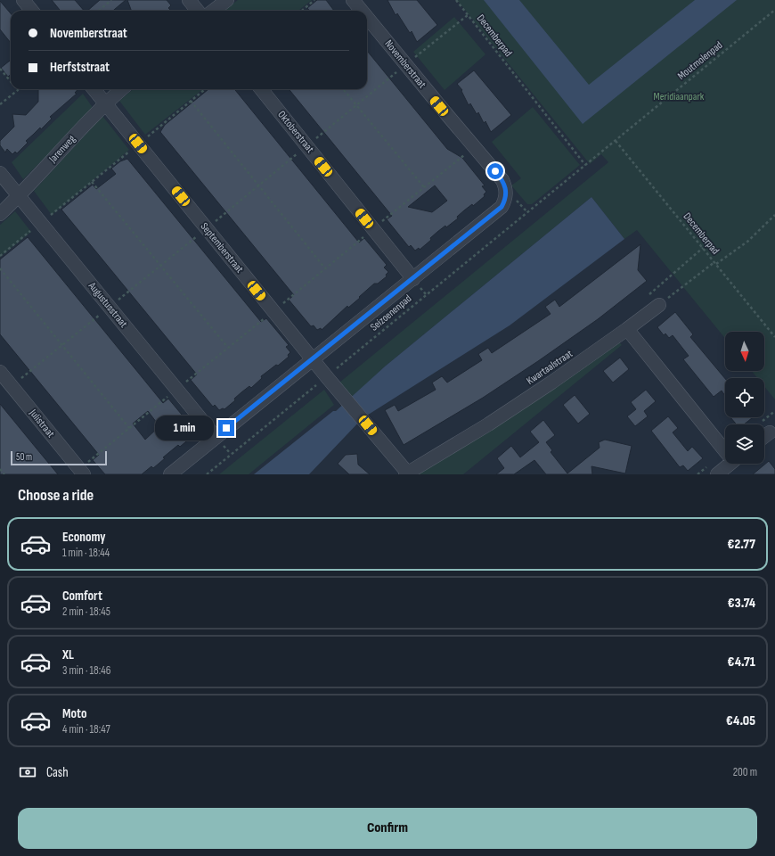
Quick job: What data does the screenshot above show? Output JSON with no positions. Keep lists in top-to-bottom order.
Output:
{
  "streets": {
    "street": [
      "Novemberstraat",
      "Oktoberstraat",
      "Jarenweg",
      "Septemberstraat",
      "Augustusstraat",
      "Kwartaalstraat",
      "Julistraat"
    ],
    "path": ["Decemberpad", "Moutmolenpad", "Seizoenenpad"]
  },
  "crossings": [
    ["Decemberpad", "Moutmolenpad"],
    ["Decemberpad", "Seizoenenpad"],
    ["Moutmolenpad", "Seizoenenpad"],
    ["Novemberstraat", "Oktoberstraat"],
    ["Jarenweg", "Septemberstraat"],
    ["Jarenweg", "Augustusstraat"],
    ["Septemberstraat", "Seizoenenpad"],
    ["Septemberstraat", "Kwartaalstraat"]
  ],
  "parks": ["Meridiaanpark"],
  "scale_bar": "50 m",
  "north": "bottom",
  "page": {
    "banner": ["Novemberstraat", "Herfststraat"],
    "bubble": "1 min",
    "scale": "50 m",
    "heading": "Choose a ride",
    "list": [
      {
        "name": "Economy",
        "note": "1 min · 18:44",
        "value": "€2.77"
      },
      {
        "name": "Comfort",
        "note": "2 min · 18:45",
        "value": "€3.74"
      },
      {
        "name": "XL",
        "note": "3 min · 18:46",
        "value": "€4.71"
      },
      {
        "name": "Moto",
        "note": "4 min · 18:47",
        "value": "€4.05"
      }
    ],
    "pay": ["Cash", "200 m"],
    "buttons": "Confirm"
  }
}
